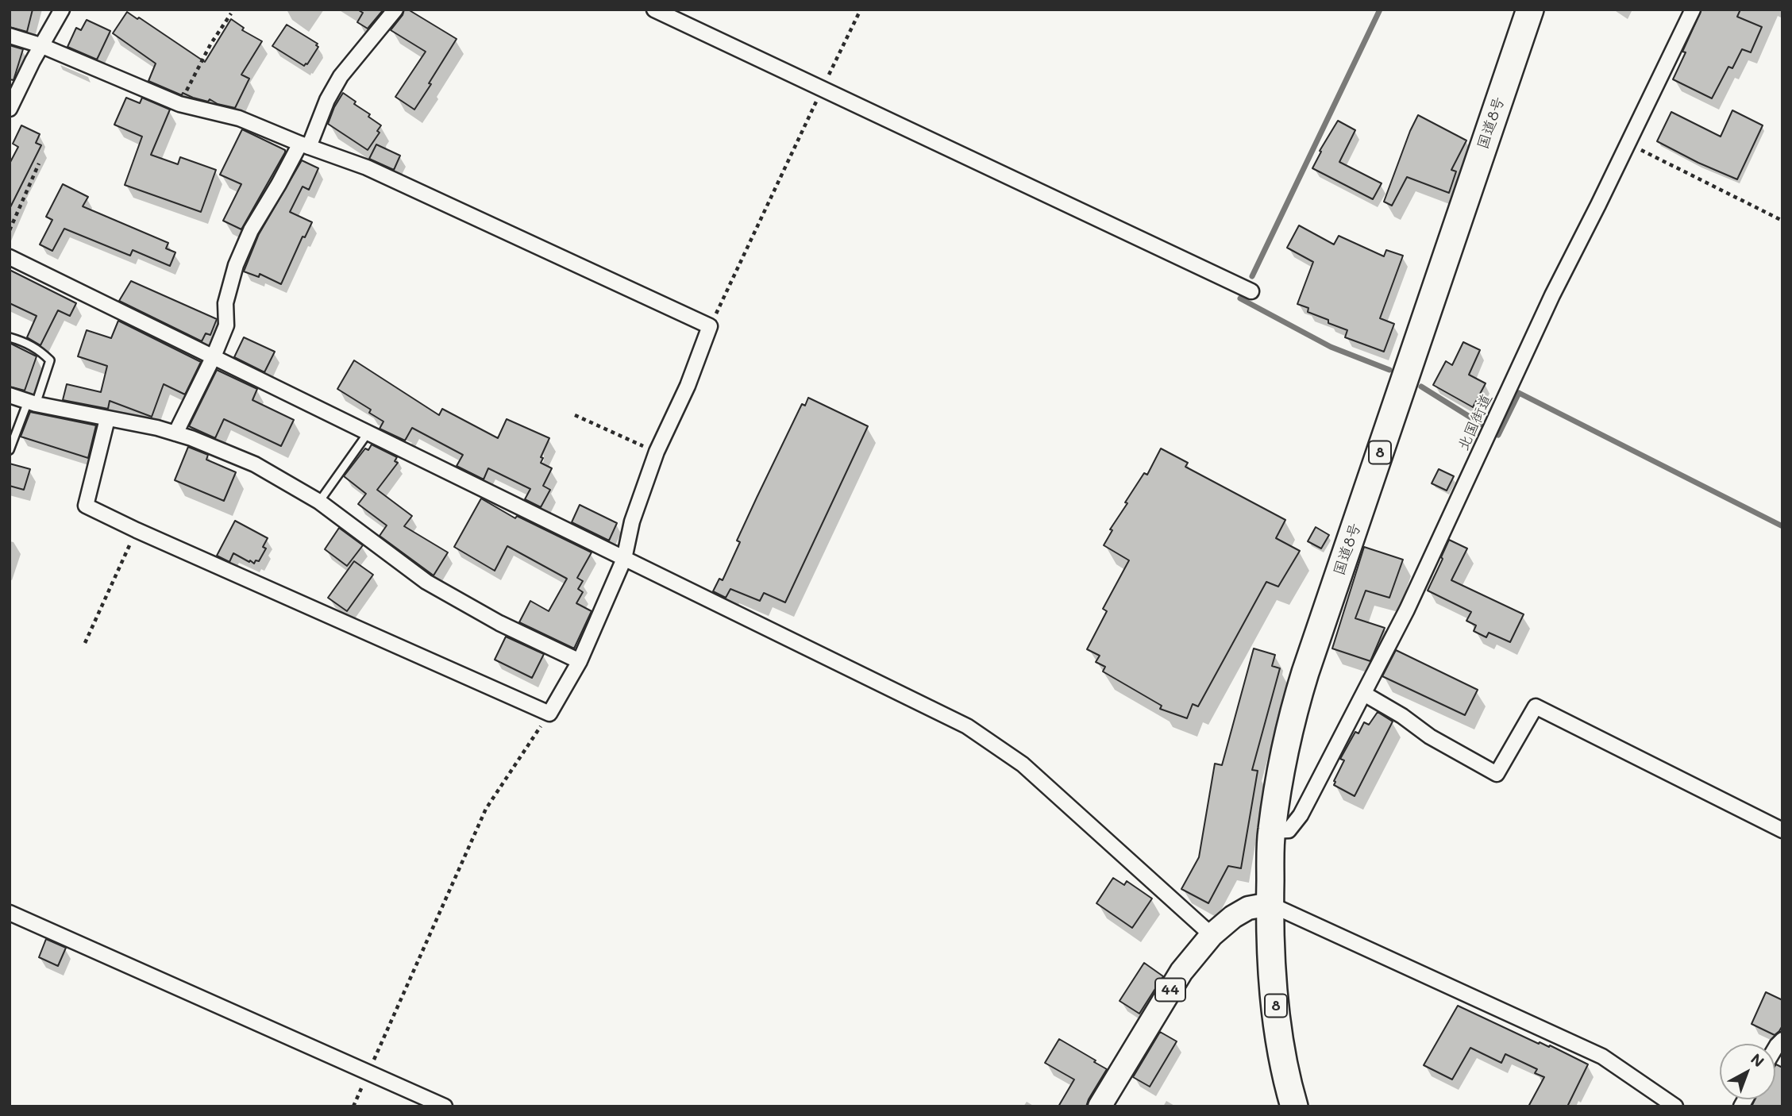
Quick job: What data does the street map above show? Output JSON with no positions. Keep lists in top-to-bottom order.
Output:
{
  "streets": {
    "highway": ["国道8号", "8"],
    "main road": ["44"],
    "street": ["北国街道"]
  },
  "crossings": [
    ["国道8号", "北国街道"],
    ["国道8号", "44"]
  ],
  "north": "top right"
}
